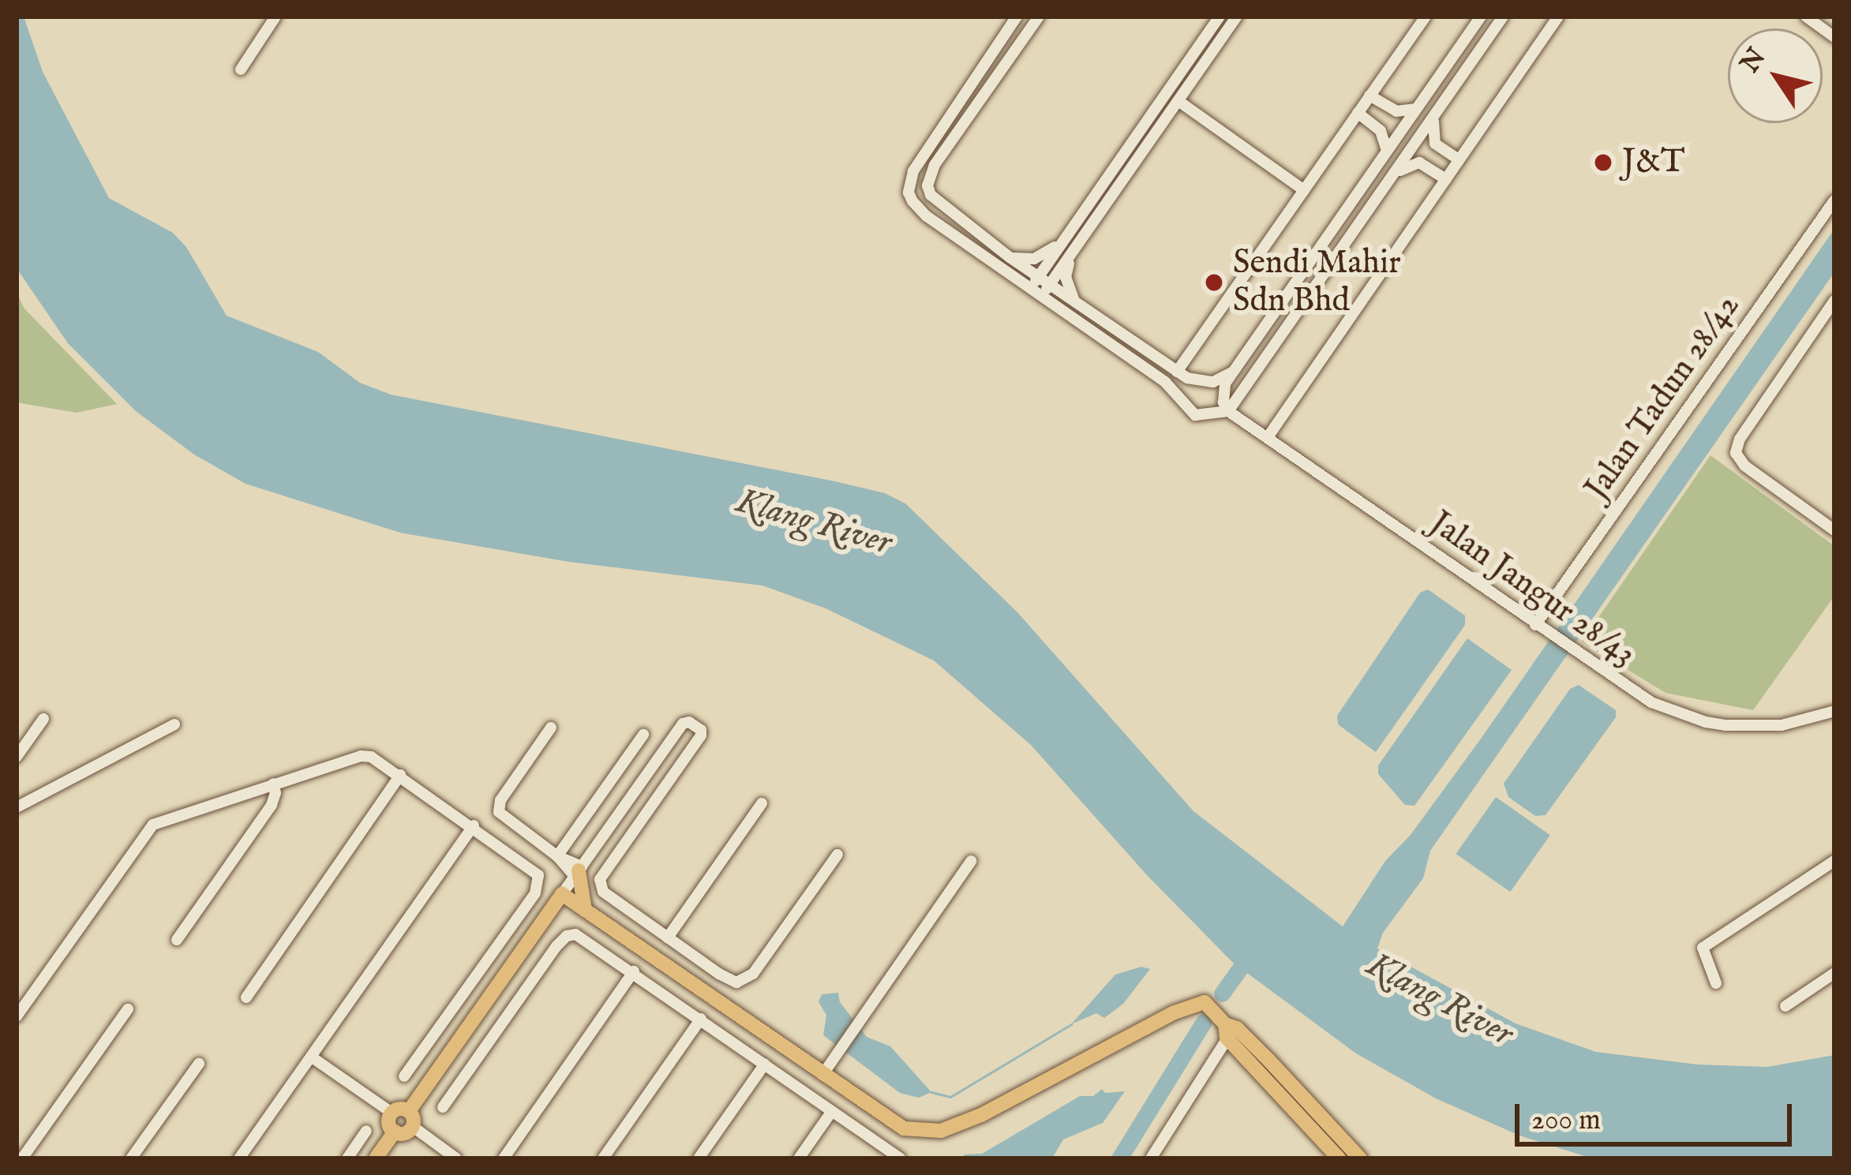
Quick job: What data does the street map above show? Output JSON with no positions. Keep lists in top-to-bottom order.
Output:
{
  "streets": {
    "street": ["Jalan Tadun 28/42", "Jalan Jangur 28/43"]
  },
  "crossings": [
    ["Jalan Tadun 28/42", "Jalan Jangur 28/43"]
  ],
  "water": ["Klang River"],
  "places": ["J&T", "Sendi Mahir Sdn Bhd"],
  "scale_bar": "200 m",
  "north": "top left"
}
